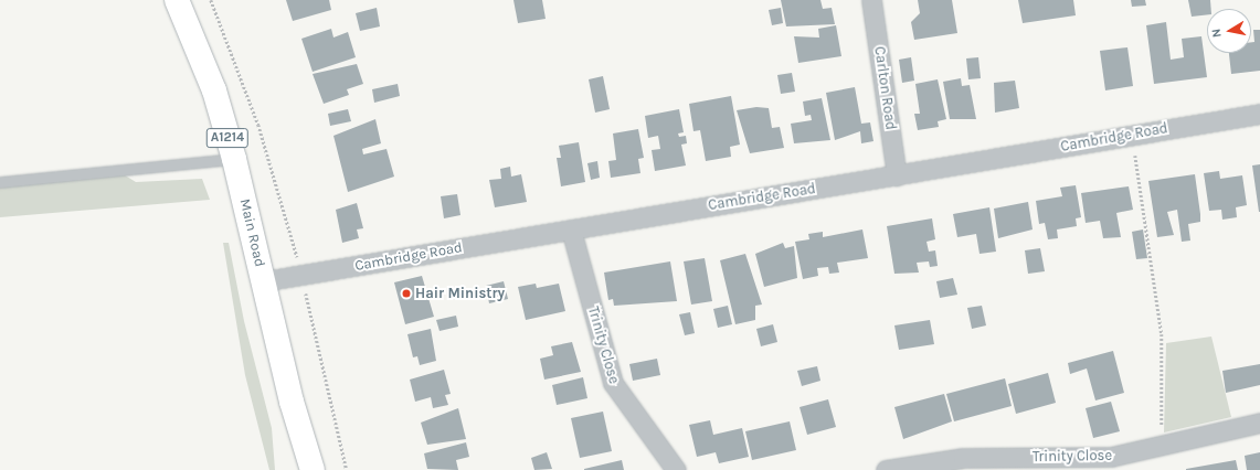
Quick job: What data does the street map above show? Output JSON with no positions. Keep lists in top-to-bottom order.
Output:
{
  "streets": {
    "main road": ["A1214", "Main Road"],
    "street": ["Carlton Road", "Cambridge Road", "Trinity Close"]
  },
  "crossings": [
    ["Carlton Road", "Cambridge Road"],
    ["Cambridge Road", "Main Road"],
    ["Cambridge Road", "Trinity Close"]
  ],
  "places": ["Hair Ministry"],
  "north": "left"
}
